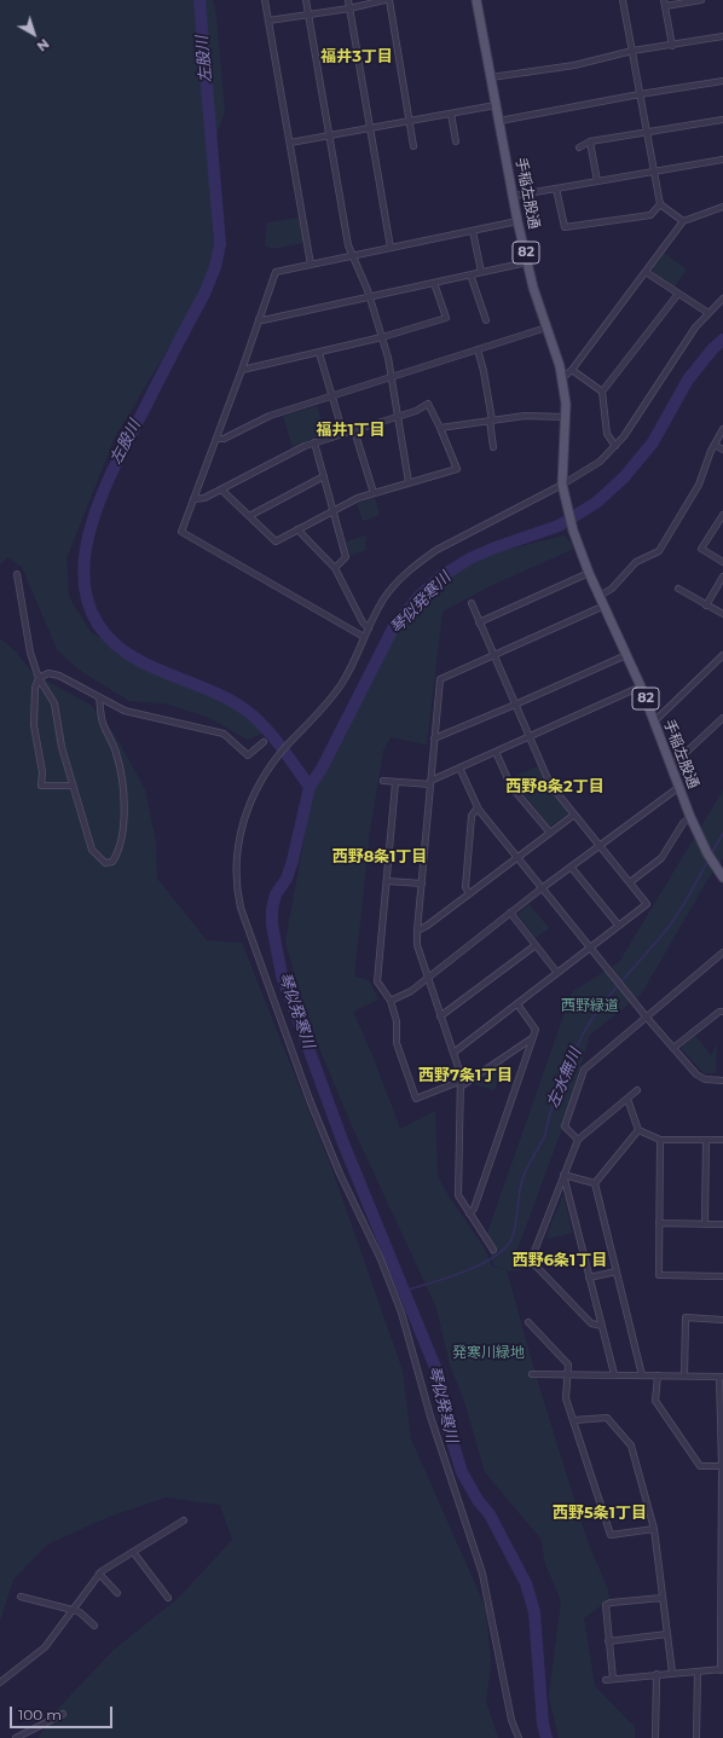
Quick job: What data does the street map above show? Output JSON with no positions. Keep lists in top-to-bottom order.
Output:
{
  "streets": {
    "main road": ["手稲左股通", "82"]
  },
  "districts": [
    "福井3丁目",
    "福井1丁目",
    "西野8条2丁目",
    "西野8条1丁目",
    "西野7条1丁目",
    "西野6条1丁目",
    "西野5条1丁目"
  ],
  "water": ["左股川", "琴似発寒川", "左水無川"],
  "parks": ["西野緑道", "発寒川緑地"],
  "scale_bar": "100 m",
  "north": "bottom right"
}
